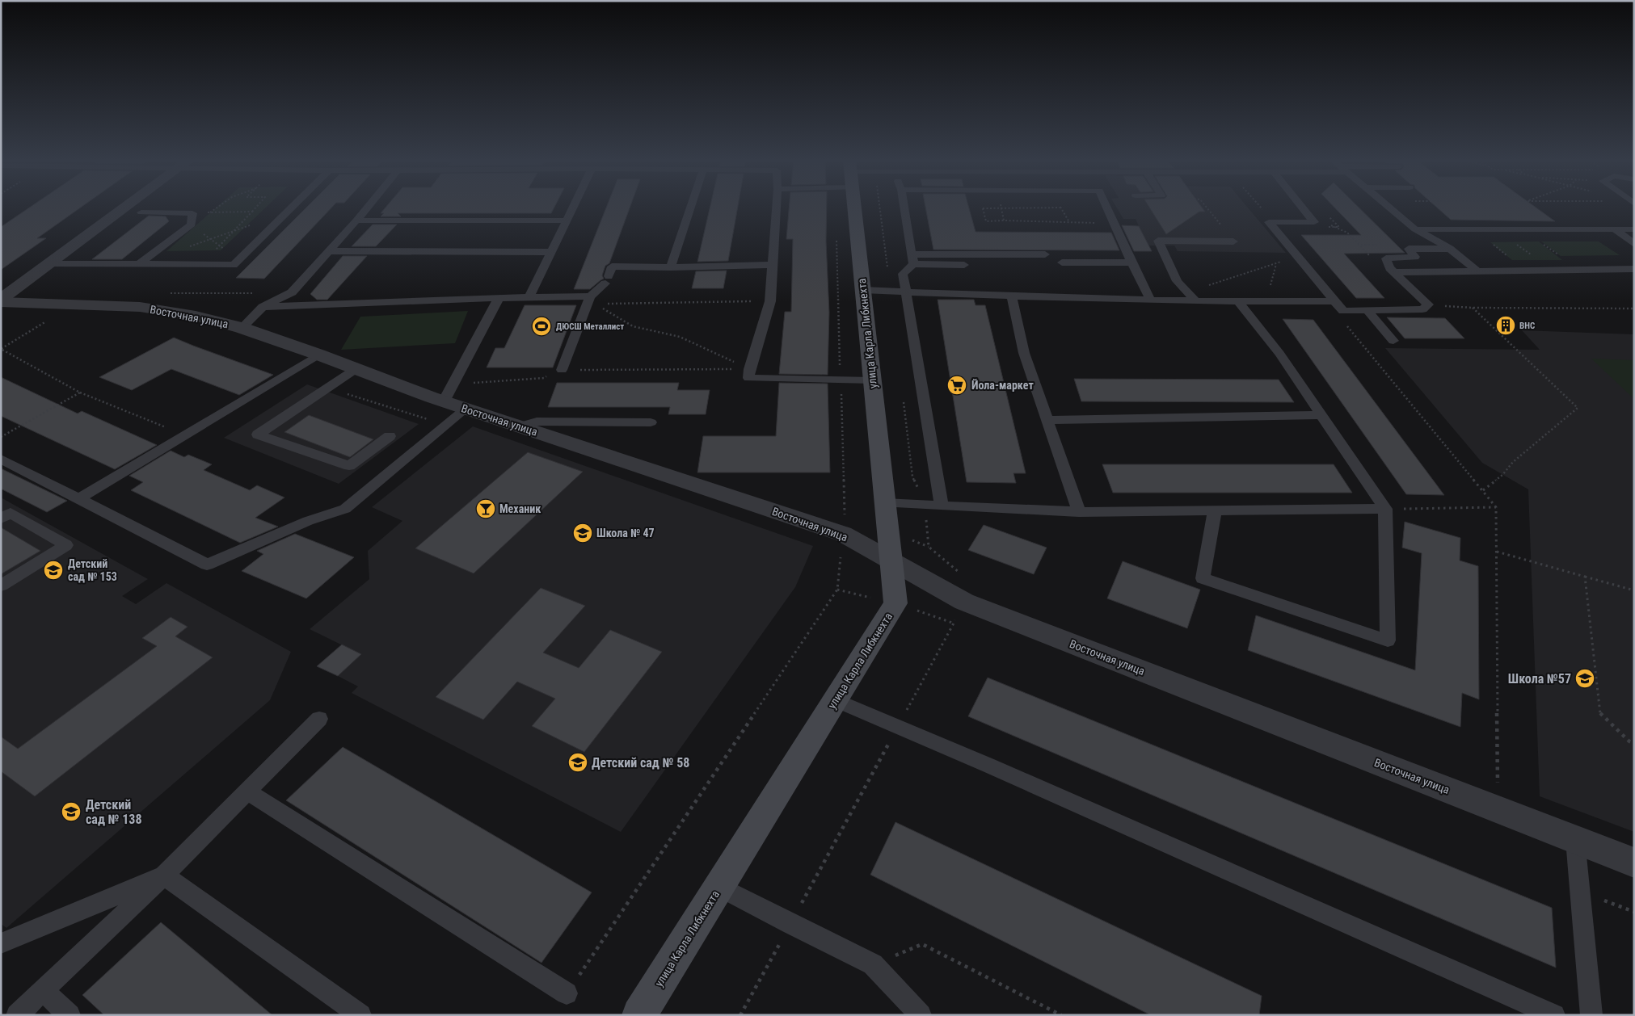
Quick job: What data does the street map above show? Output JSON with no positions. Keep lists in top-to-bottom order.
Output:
{
  "streets": {
    "main road": ["улица Карла Либкнехта"],
    "street": ["Восточная улица"]
  },
  "crossings": [
    ["Восточная улица", "улица Карла Либкнехта"]
  ],
  "places": {
    "building": ["ВНС"],
    "sports": ["ДЮСШ Металлист"],
    "supermarket": ["Йола-маркет"],
    "bar": ["Механик"],
    "school or university": [
      "Школа № 47",
      "Детский сад № 153",
      "Школа №57",
      "Детский сад № 58",
      "Детский сад № 138"
    ]
  }
}
